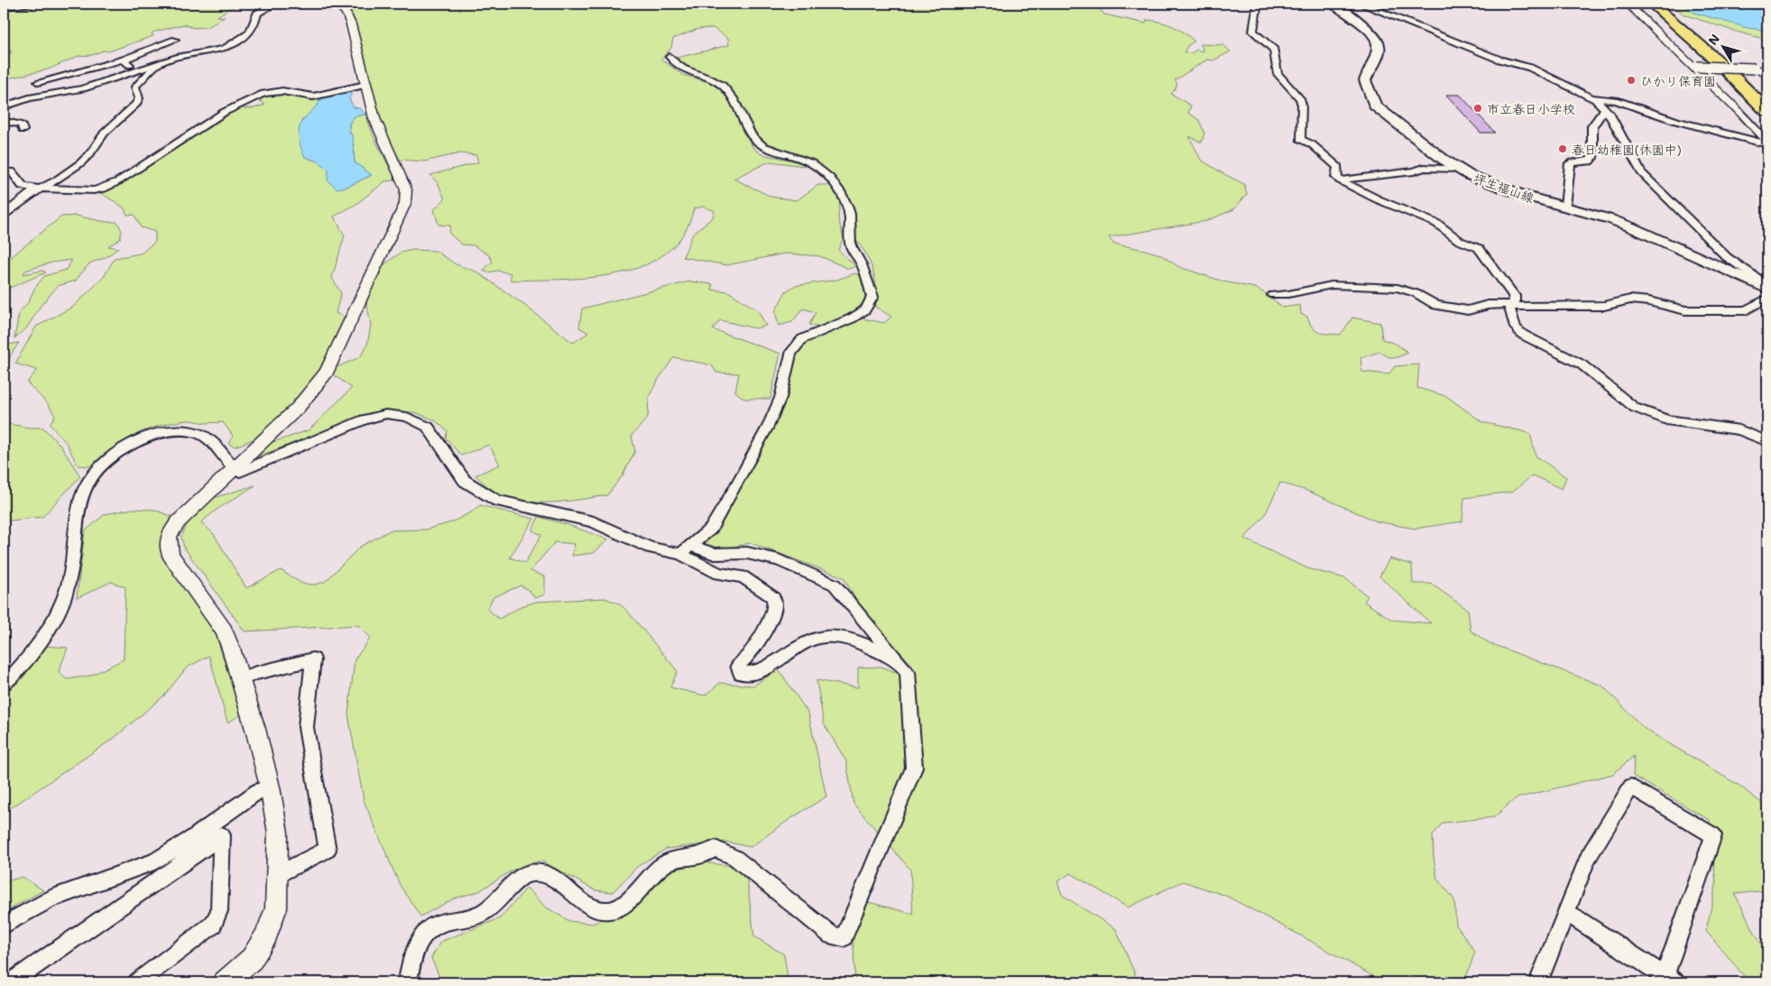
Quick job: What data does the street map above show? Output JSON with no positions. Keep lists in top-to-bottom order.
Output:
{
  "streets": {
    "main road": ["坪生福山線"]
  },
  "places": ["ひかり保育園", "市立春日小学校", "春日幼稚園(休園中)"],
  "north": "top left"
}
